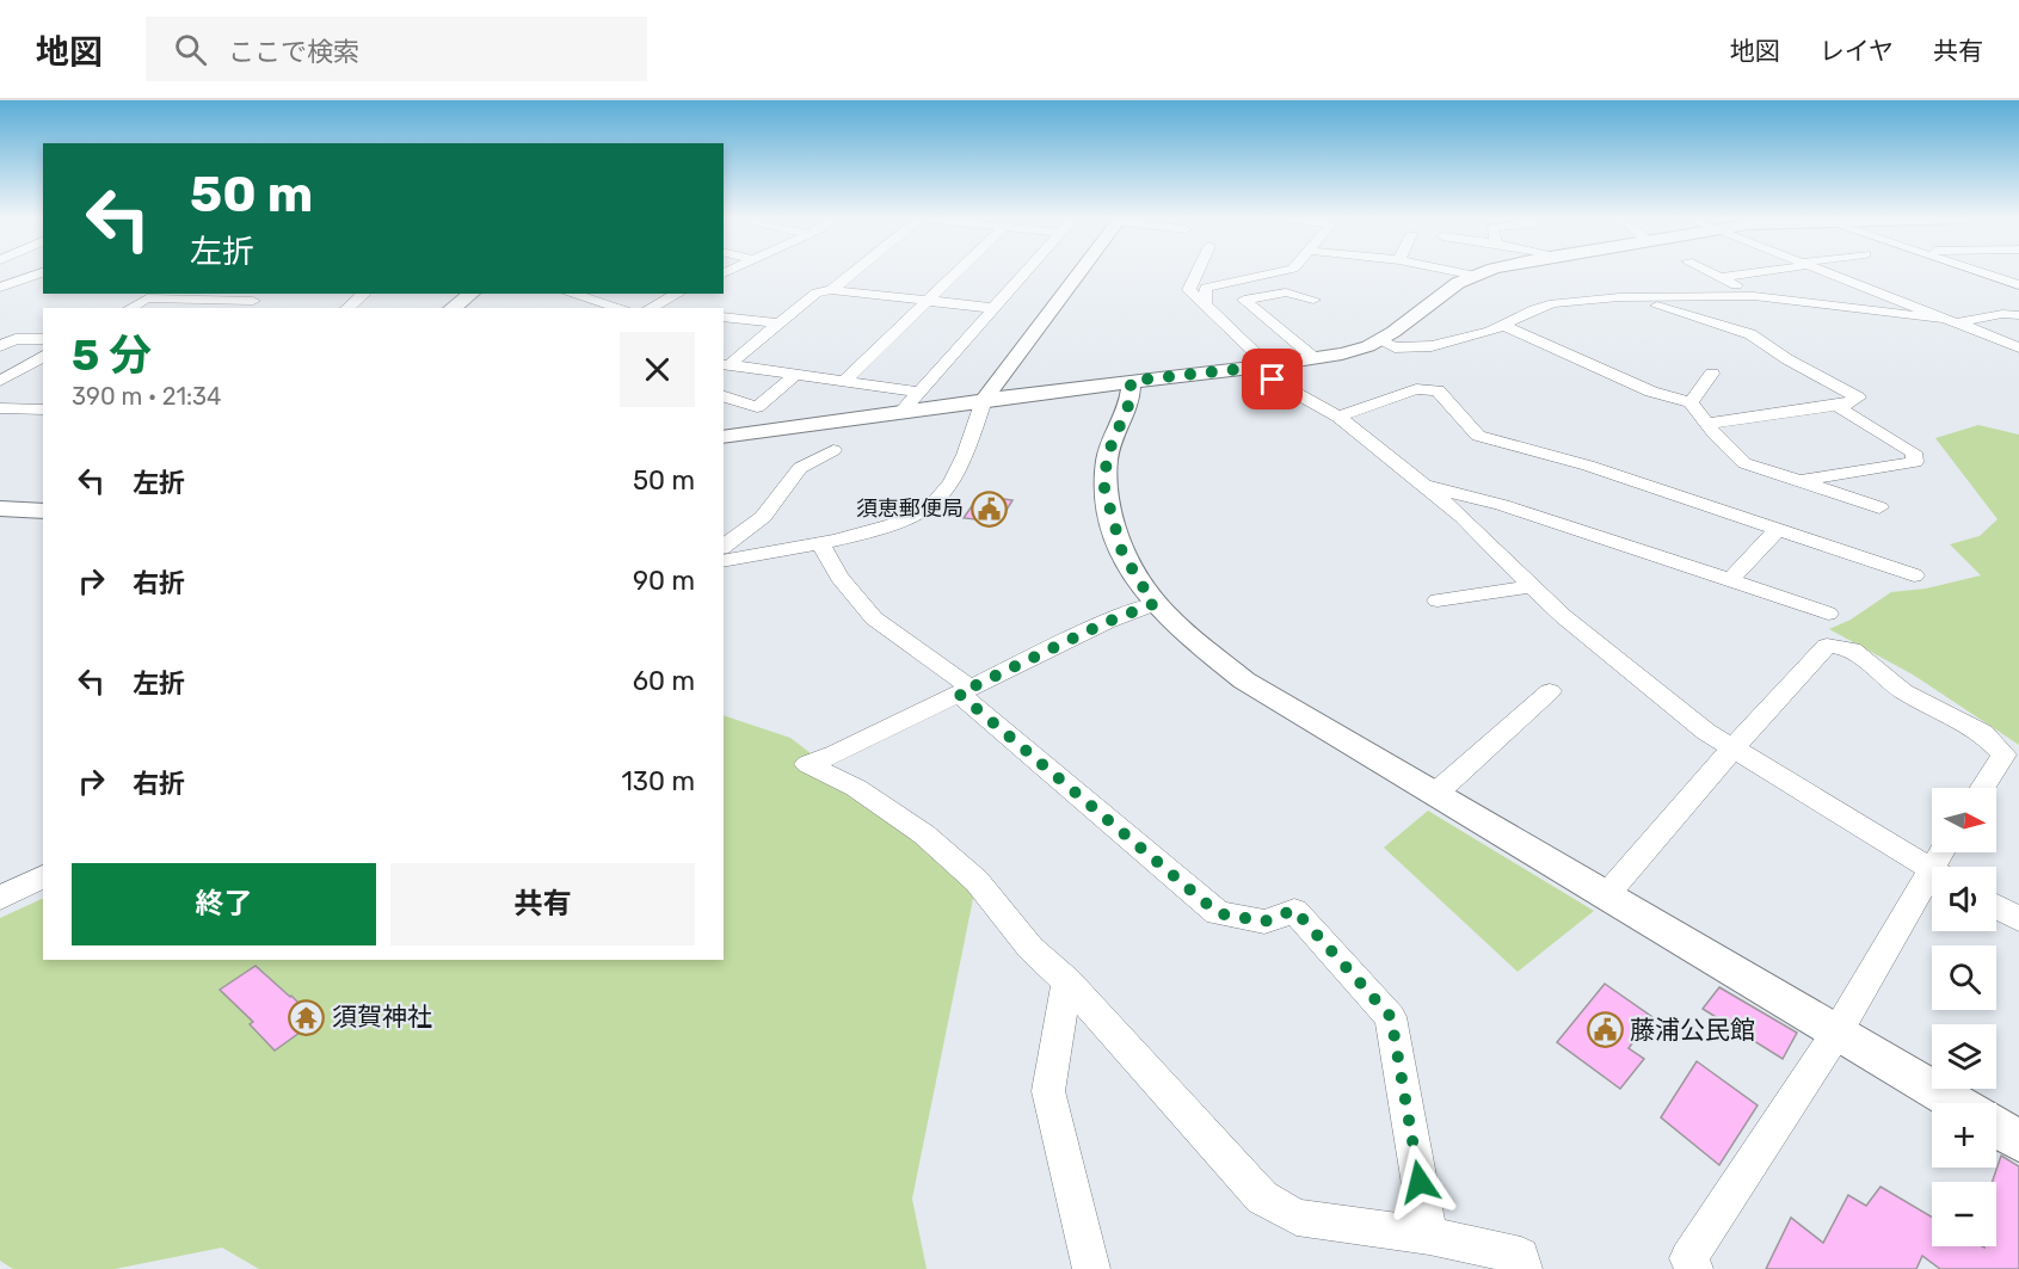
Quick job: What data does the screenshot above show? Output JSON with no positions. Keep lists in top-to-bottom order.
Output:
{
  "places": {
    "public building": ["須恵郵便局", "藤浦公民館"],
    "temple": ["須賀神社"]
  },
  "north": "right",
  "page": {
    "header": "地図",
    "search": "ここで検索",
    "nav": ["地図", "レイヤ", "共有"],
    "turn": ["50 m", "左折"],
    "heading": ["5 分", "390 m · 21:34"],
    "list": [
      {
        "name": "左折",
        "value": "50 m"
      },
      {
        "name": "右折",
        "value": "90 m"
      },
      {
        "name": "左折",
        "value": "60 m"
      },
      {
        "name": "右折",
        "value": "130 m"
      }
    ],
    "map_buttons": ["+", "−"],
    "buttons": ["終了", "共有"]
  }
}
